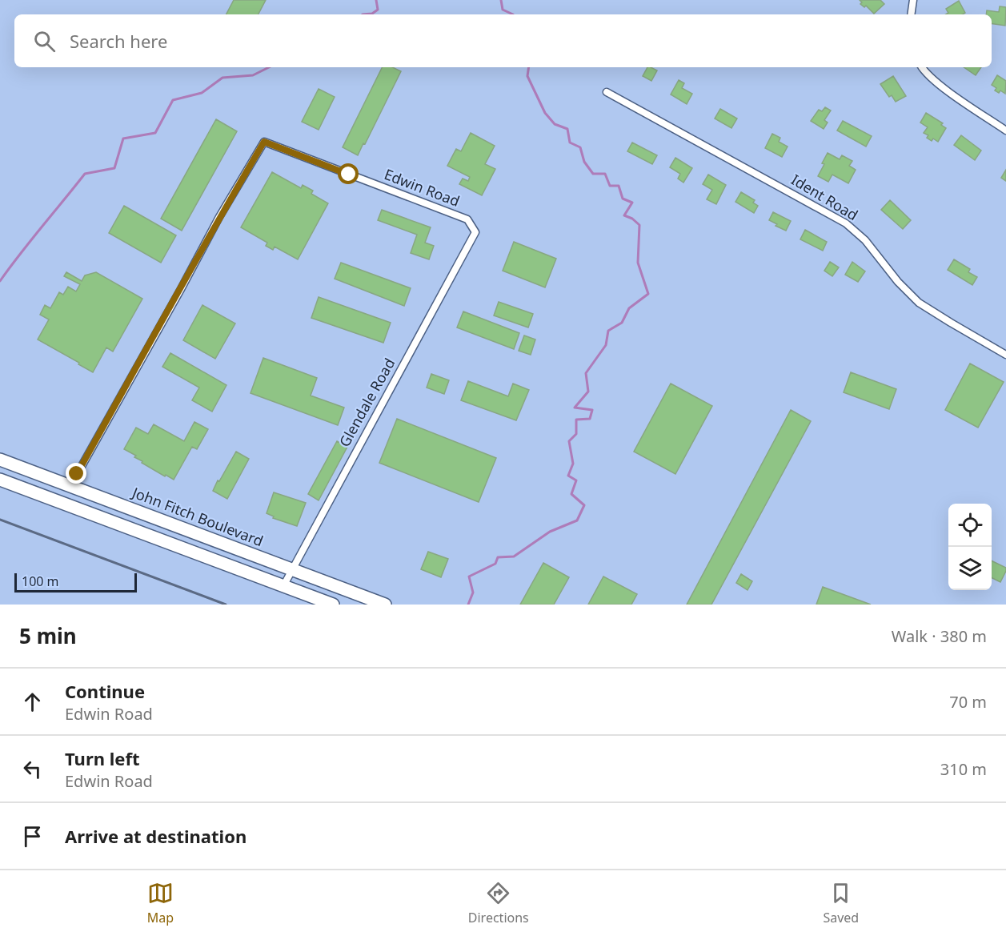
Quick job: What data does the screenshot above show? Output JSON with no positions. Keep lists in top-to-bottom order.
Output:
{
  "streets": {
    "highway": ["John Fitch Boulevard"],
    "street": ["Edwin Road", "Ident Road", "Glendale Road"]
  },
  "crossings": [
    ["Edwin Road", "Glendale Road"],
    ["Edwin Road", "John Fitch Boulevard"],
    ["Glendale Road", "John Fitch Boulevard"]
  ],
  "scale_bar": "100 m",
  "page": {
    "search": "Search here",
    "scale": "100 m",
    "heading": ["5 min", "Walk · 380 m"],
    "list": [
      ["Continue", "Edwin Road", "70 m"],
      ["Turn left", "Edwin Road", "310 m"],
      "Arrive at destination"
    ],
    "nav": ["Map", "Directions", "Saved"]
  }
}
